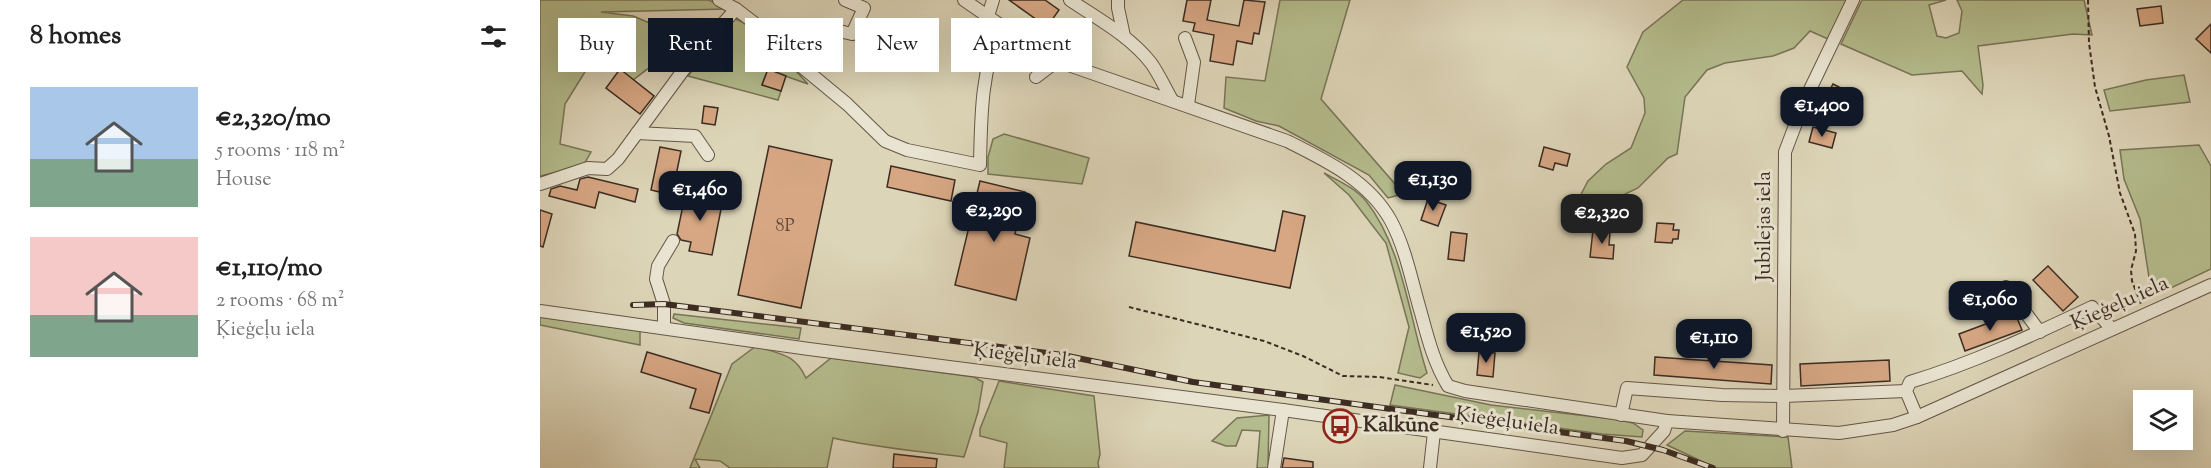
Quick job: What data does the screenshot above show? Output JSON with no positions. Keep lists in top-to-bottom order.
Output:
{
  "streets": {
    "street": ["Jubilejas iela", "Ķieģeļu iela"]
  },
  "crossings": [
    ["Jubilejas iela", "Ķieģeļu iela"]
  ],
  "places": {
    "bus stop": ["Kalkūne"]
  },
  "house_numbers": ["8P"],
  "page": {
    "heading": "8 homes",
    "chip": [
      "Buy",
      "Rent",
      "Filters",
      "New",
      "Apartment"
    ],
    "list": [
      {
        "name": "€2,320/mo",
        "note": "5 rooms · 118 m² · House"
      },
      {
        "name": "€1,110/mo",
        "note": "2 rooms · 68 m² · Ķieģeļu iela"
      }
    ],
    "price": [
      "€1,400",
      "€1,130",
      "€1,460",
      "€2,290",
      "€2,320",
      "€1,060",
      "€1,520",
      "€1,110"
    ]
  }
}
